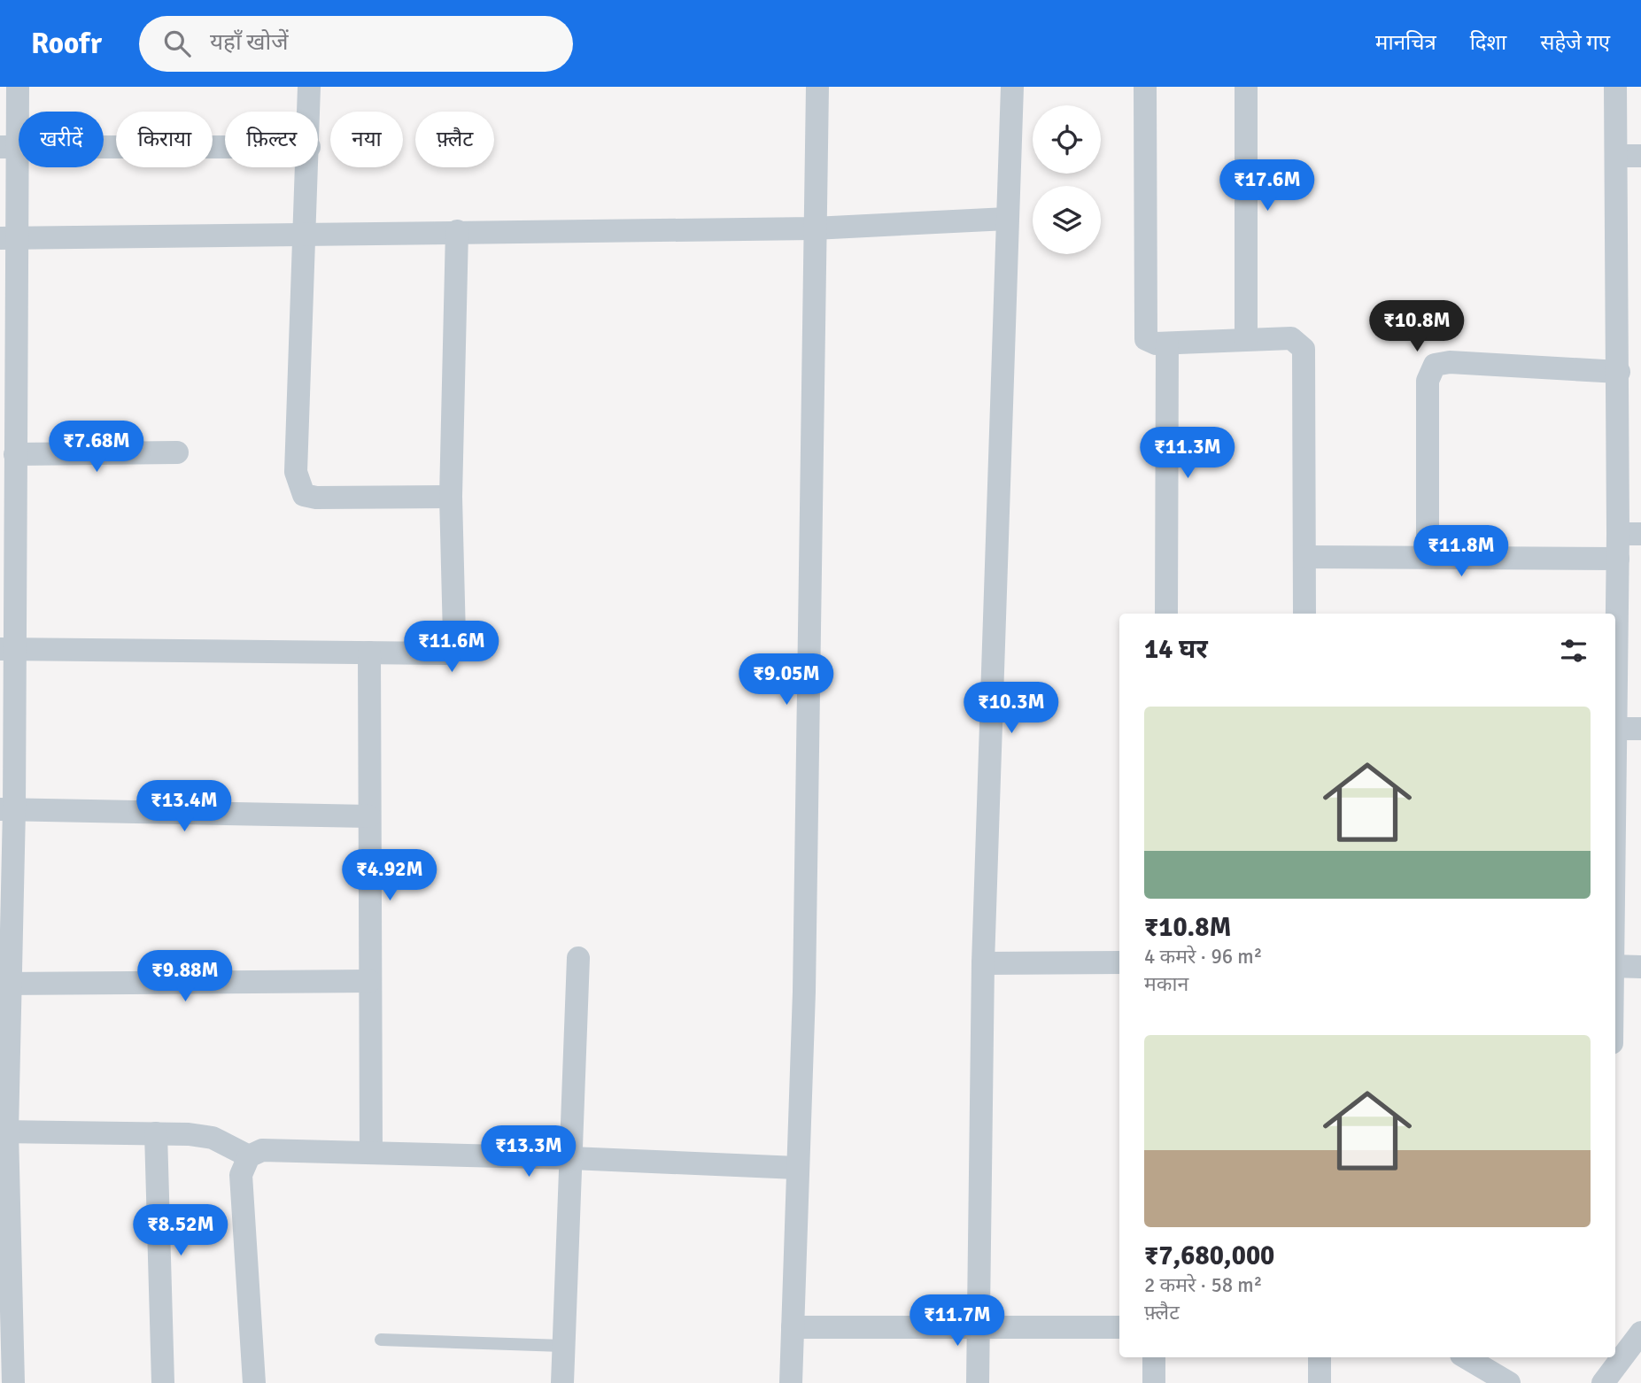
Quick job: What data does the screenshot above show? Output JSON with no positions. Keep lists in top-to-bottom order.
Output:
{
  "page": {
    "header": "Roofr",
    "search": "यहाँ खोजें",
    "nav": ["मानचित्र", "दिशा", "सहेजे गए"],
    "chip": [
      "खरीदें",
      "किराया",
      "फ़िल्टर",
      "नया",
      "फ़्लैट"
    ],
    "price": [
      "₹17.6M",
      "₹10.8M",
      "₹7.68M",
      "₹11.3M",
      "₹11.8M",
      "₹11.6M",
      "₹9.05M",
      "₹10.3M",
      "₹13.4M",
      "₹4.92M",
      "₹9.88M",
      "₹13.3M",
      "₹8.52M",
      "₹11.7M"
    ],
    "heading": "14 घर",
    "list": [
      {
        "name": "₹10.8M",
        "note": "4 कमरे · 96 m² · मकान"
      },
      {
        "name": "₹7,680,000",
        "note": "2 कमरे · 58 m² · फ़्लैट"
      }
    ]
  }
}
